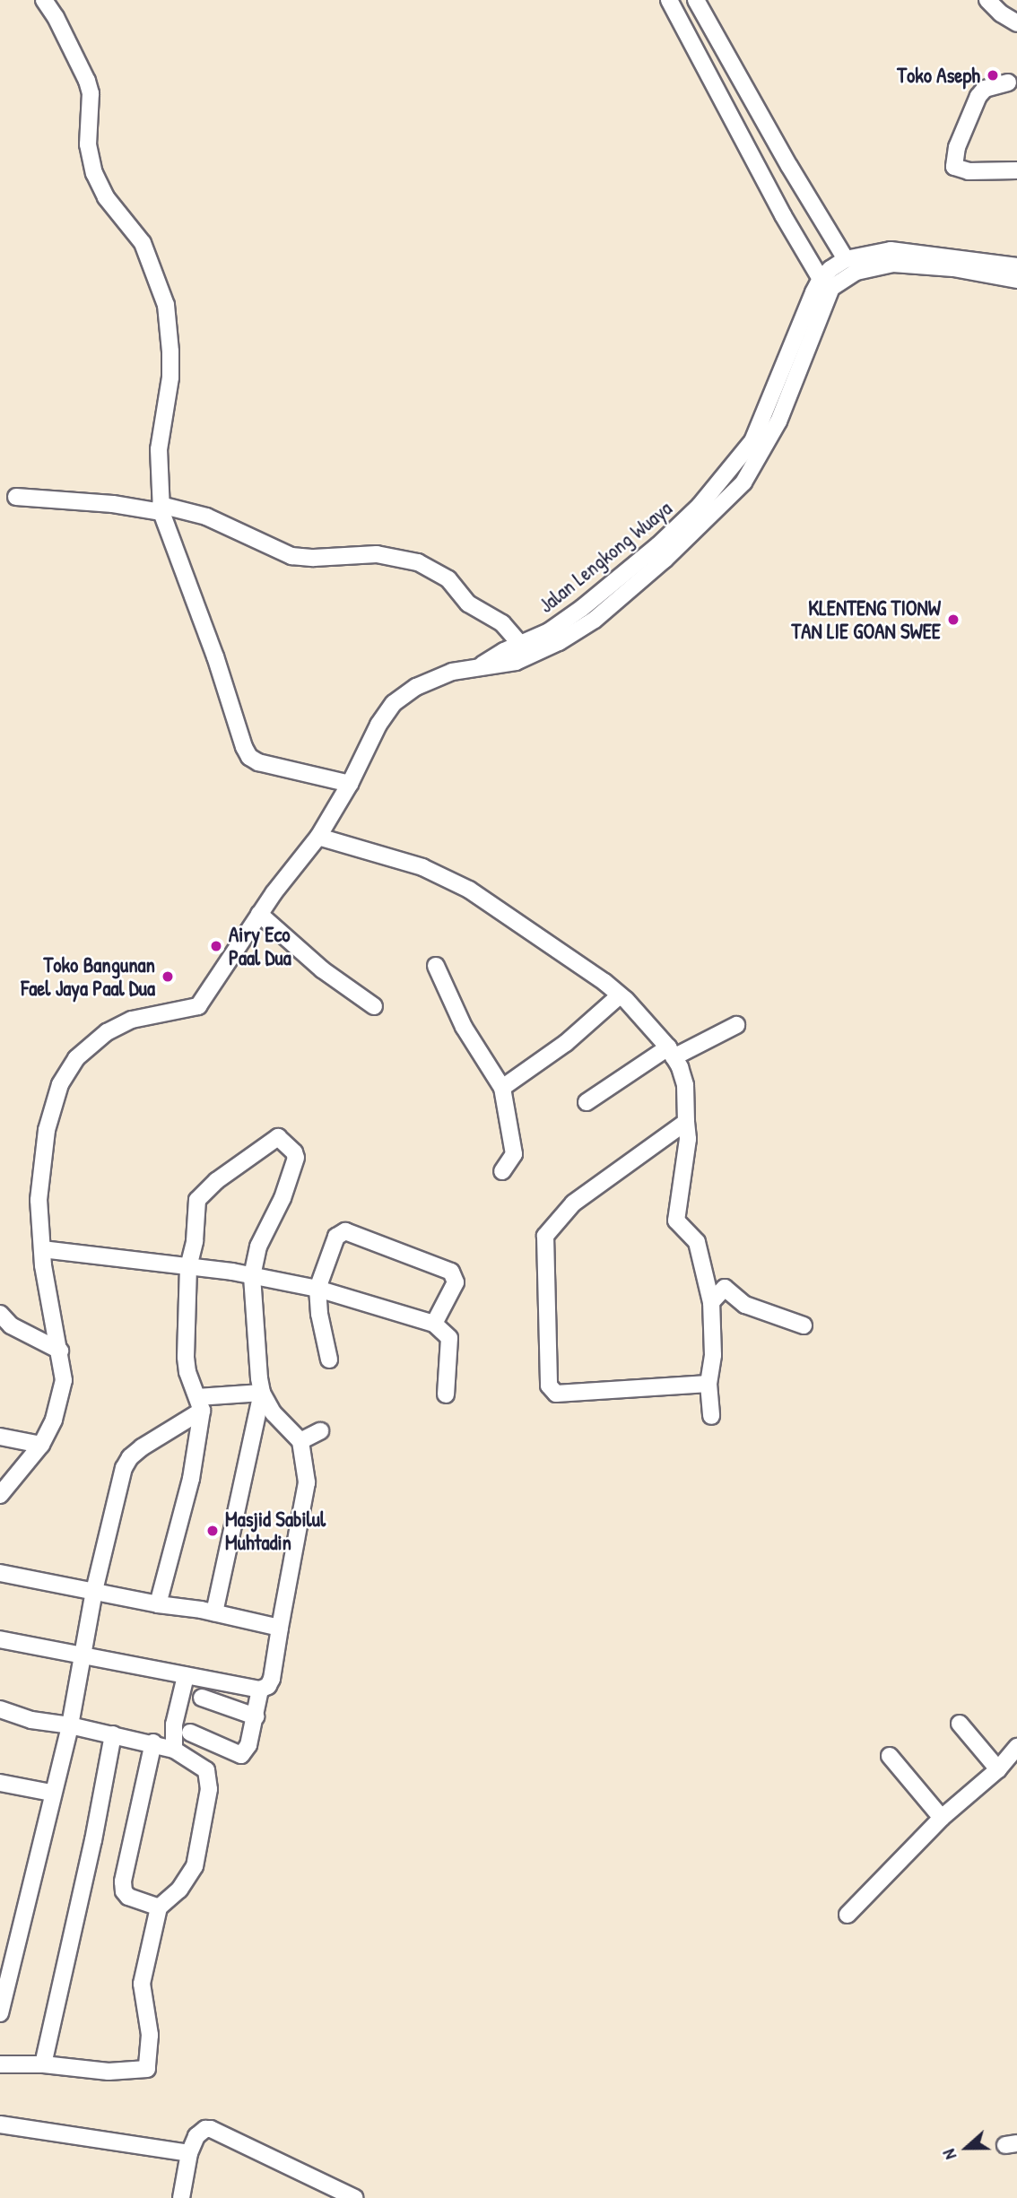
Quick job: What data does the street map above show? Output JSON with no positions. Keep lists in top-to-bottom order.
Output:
{
  "streets": {
    "street": ["Jalan Lengkong Wuaya"]
  },
  "places": [
    "Toko Aseph",
    "KLENTENG TIONW TAN LIE GOAN SWEE",
    "Airy Eco Paal Dua",
    "Toko Bangunan Fael Jaya Paal Dua",
    "Masjid Sabilul Muhtadin"
  ],
  "north": "left"
}
